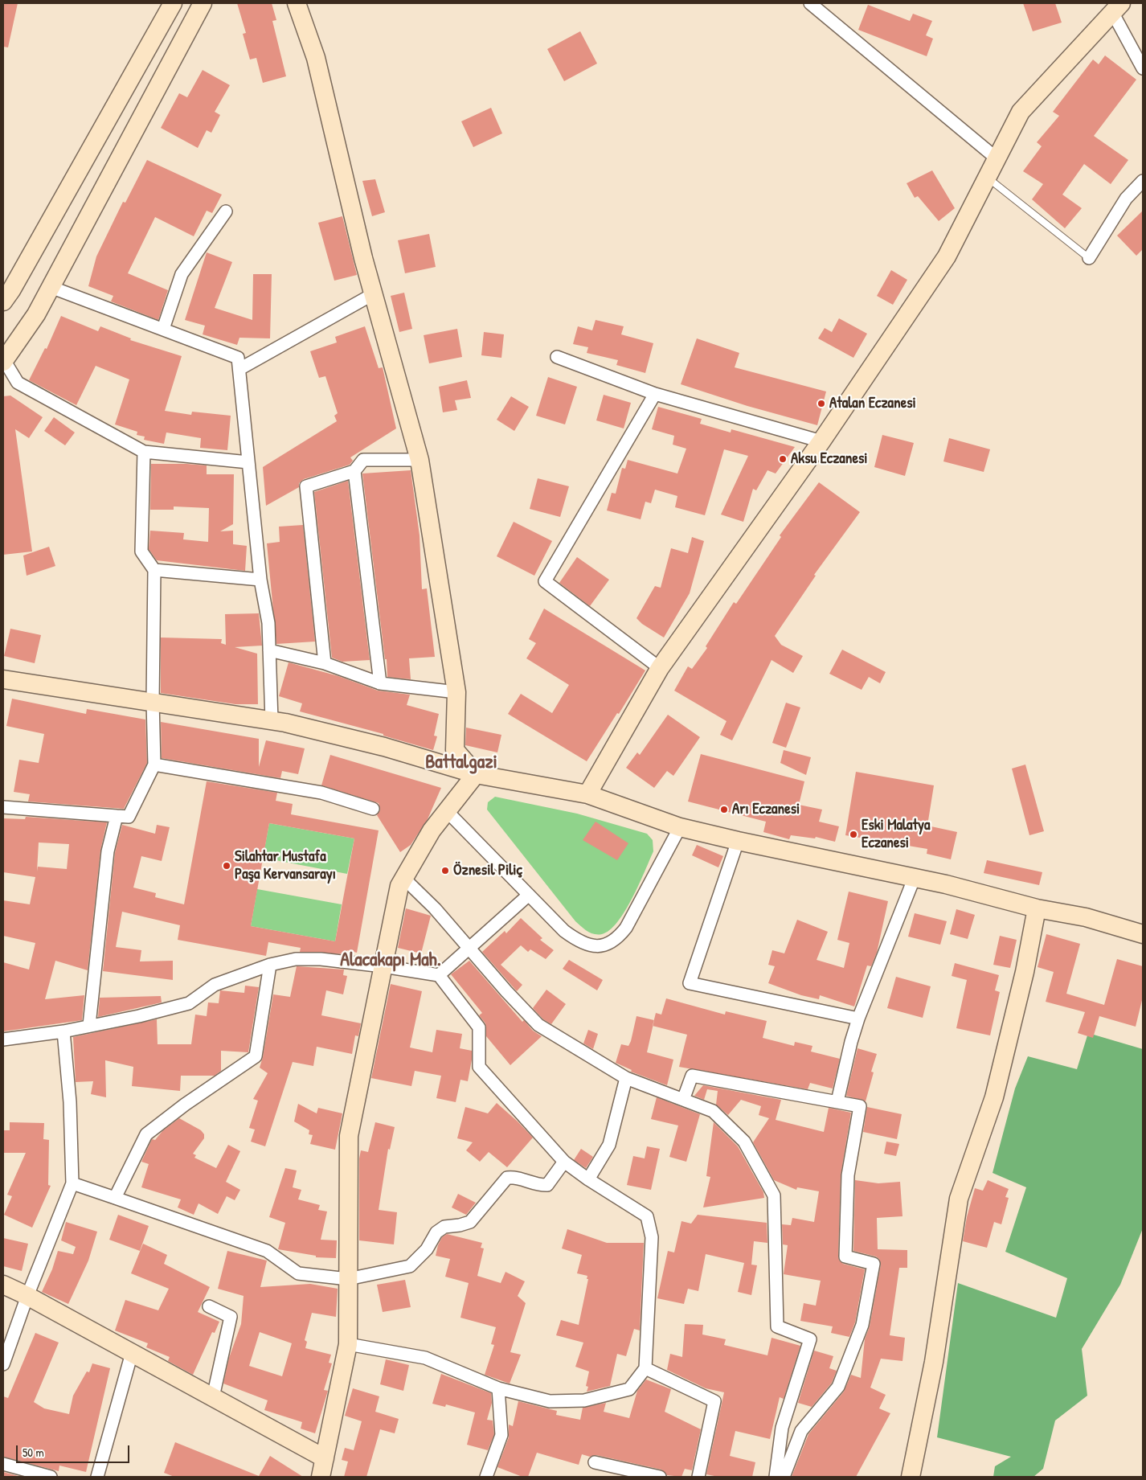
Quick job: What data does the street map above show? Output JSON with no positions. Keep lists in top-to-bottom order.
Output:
{
  "districts": ["Battalgazi", "Alacakapı Mah."],
  "places": [
    "Atalan Eczanesi",
    "Aksu Eczanesi",
    "Arı Eczanesi",
    "Eski Malatya Eczanesi",
    "Silahtar Mustafa Paşa Kervansarayı",
    "Öznesil Piliç"
  ],
  "scale_bar": "50 m"
}
